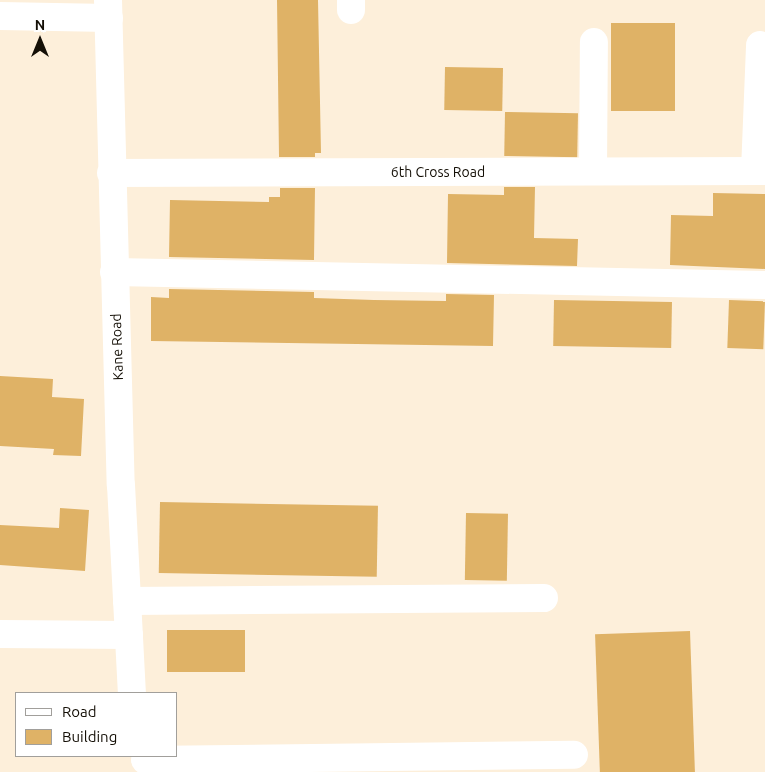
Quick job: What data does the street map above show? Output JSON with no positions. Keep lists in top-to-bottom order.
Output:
{
  "streets": {
    "street": ["6th Cross Road", "Kane Road"]
  },
  "crossings": [
    ["6th Cross Road", "Kane Road"]
  ],
  "legend": ["Road", "Building"],
  "north": "top"
}
